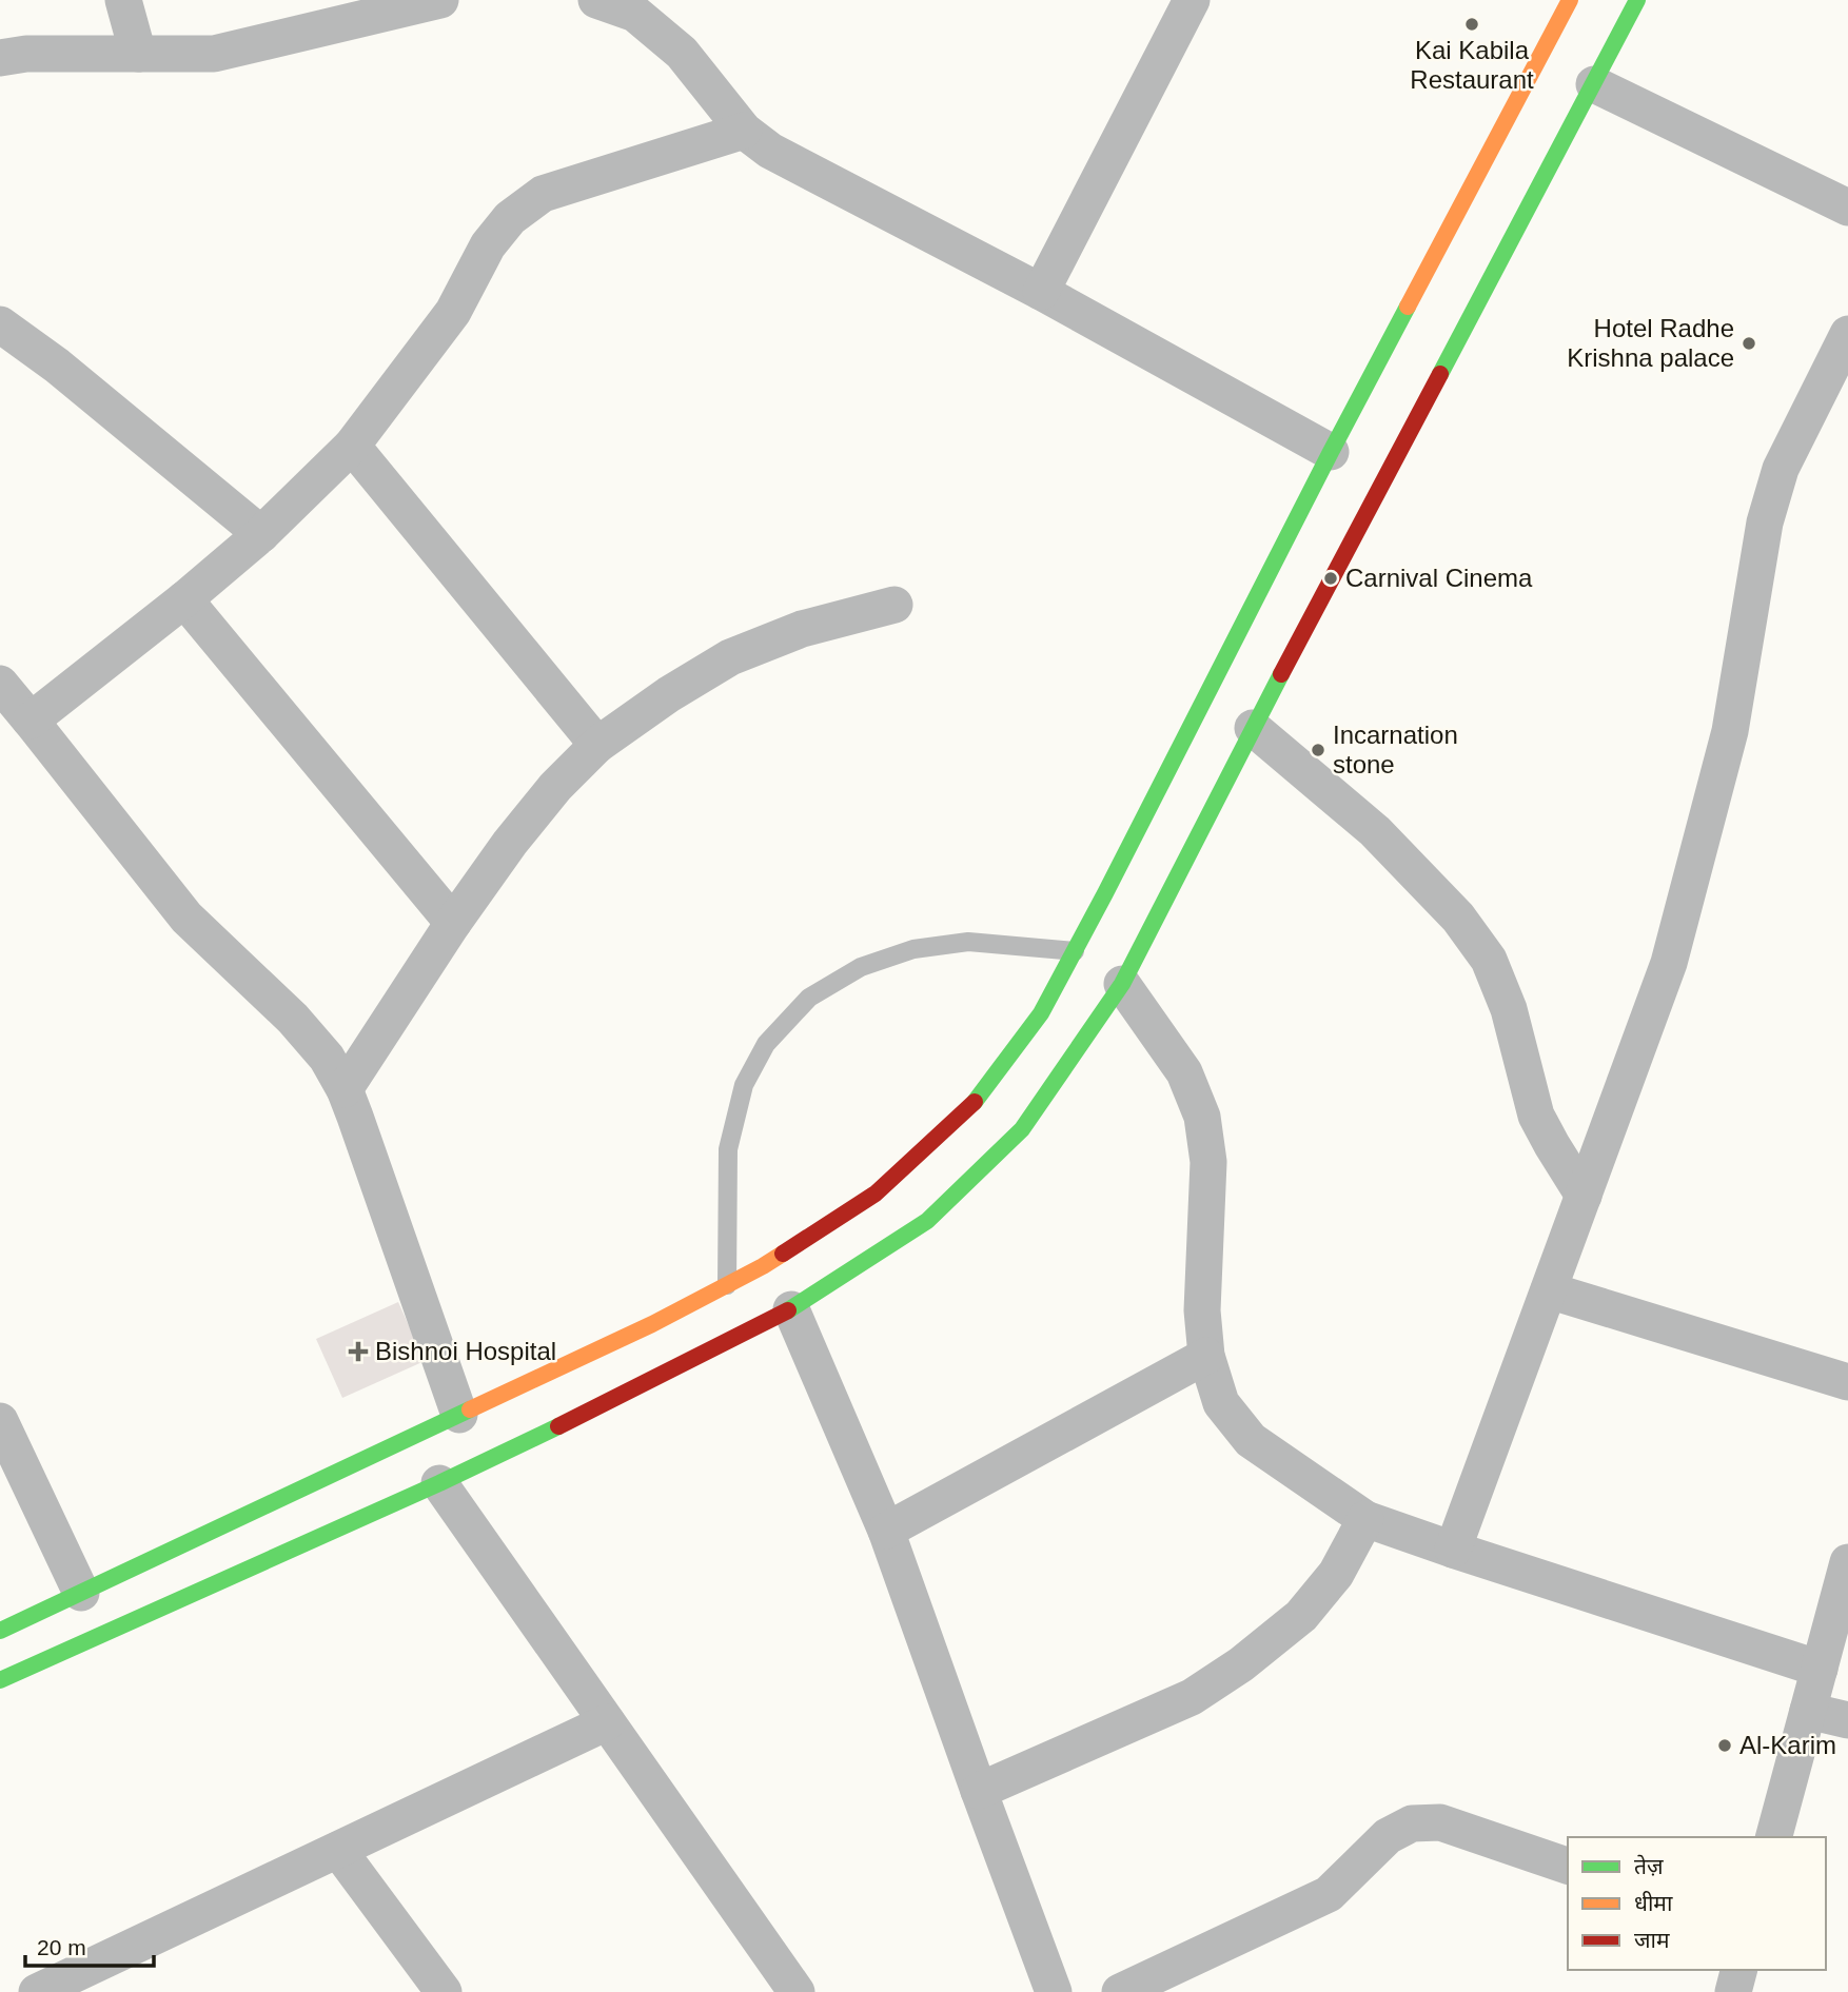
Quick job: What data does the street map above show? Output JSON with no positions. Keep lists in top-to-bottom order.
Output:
{
  "places": {
    "other": [
      "Kai Kabila Restaurant",
      "Hotel Radhe Krishna palace",
      "Carnival Cinema",
      "Incarnation stone",
      "Al-Karim"
    ],
    "health": ["Bishnoi Hospital"]
  },
  "legend": ["तेज़", "धीमा", "जाम"],
  "scale_bar": "20 m"
}
